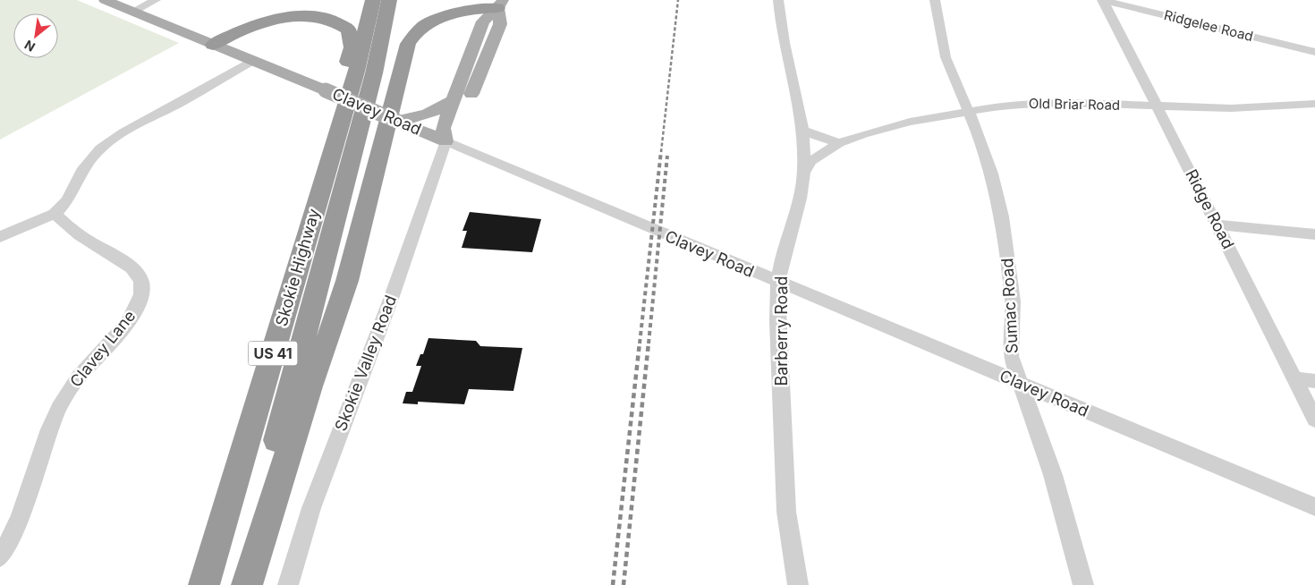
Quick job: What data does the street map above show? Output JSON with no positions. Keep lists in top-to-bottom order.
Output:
{
  "streets": {
    "highway": ["Skokie Highway", "US 41"],
    "main road": ["Clavey Road", "Skokie Valley Road"],
    "street": [
      "Ridgelee Road",
      "Old Briar Road",
      "Ridge Road",
      "Sumac Road",
      "Barberry Road",
      "Clavey Lane"
    ]
  },
  "crossings": [
    ["Ridgelee Road", "Ridge Road"],
    ["Old Briar Road", "Ridge Road"],
    ["Old Briar Road", "Sumac Road"],
    ["Old Briar Road", "Barberry Road"],
    ["Clavey Road", "Sumac Road"],
    ["Clavey Road", "Barberry Road"],
    ["Clavey Road", "Skokie Valley Road"]
  ],
  "north": "bottom left"
}
